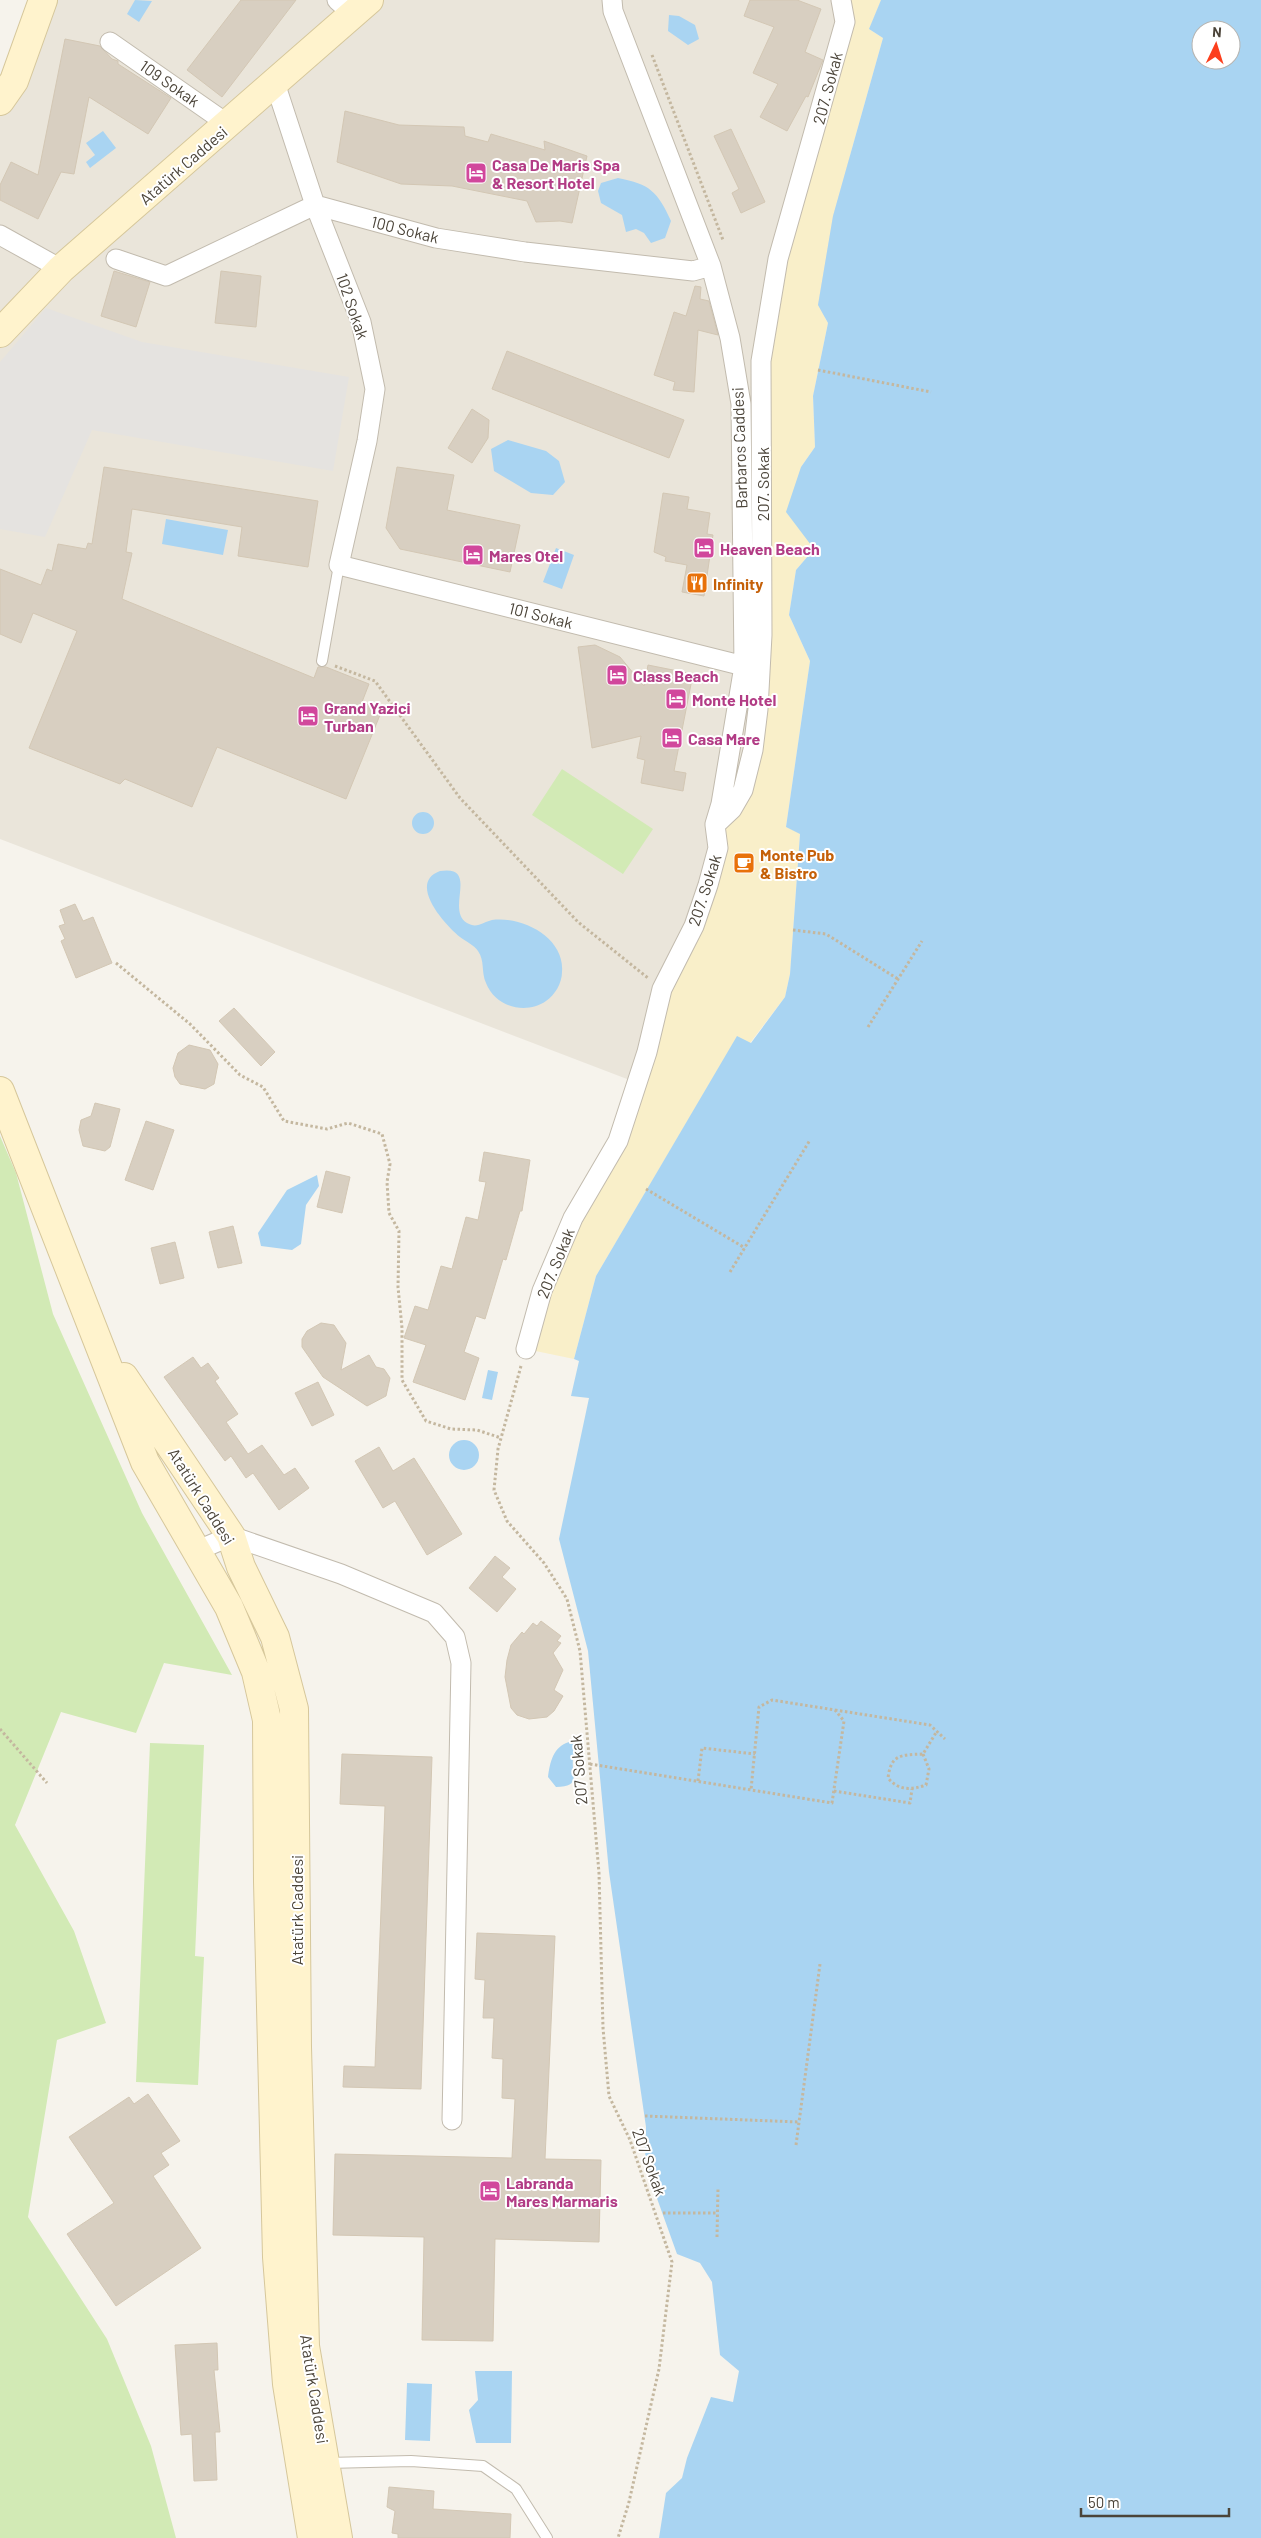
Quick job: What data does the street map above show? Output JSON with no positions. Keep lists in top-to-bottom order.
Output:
{
  "streets": {
    "street": [
      "109 Sokak",
      "207. Sokak",
      "Atatürk Caddesi",
      "100 Sokak",
      "102 Sokak",
      "Barbaros Caddesi",
      "101 Sokak"
    ],
    "path": ["207 Sokak"]
  },
  "crossings": [
    ["109 Sokak", "Atatürk Caddesi"],
    ["207. Sokak", "Barbaros Caddesi"],
    ["207. Sokak", "207 Sokak"],
    ["Atatürk Caddesi", "102 Sokak"],
    ["100 Sokak", "102 Sokak"],
    ["100 Sokak", "Barbaros Caddesi"],
    ["102 Sokak", "101 Sokak"],
    ["Barbaros Caddesi", "101 Sokak"]
  ],
  "places": {
    "hotel": [
      "Casa De Maris Spa & Resort Hotel",
      "Heaven Beach",
      "Mares Otel",
      "Class Beach",
      "Monte Hotel",
      "Grand Yazici Turban",
      "Casa Mare",
      "Labranda Mares Marmaris"
    ],
    "restaurant": ["Infinity"],
    "cafe": ["Monte Pub & Bistro"]
  },
  "scale_bar": "50 m",
  "north": "top"
}
